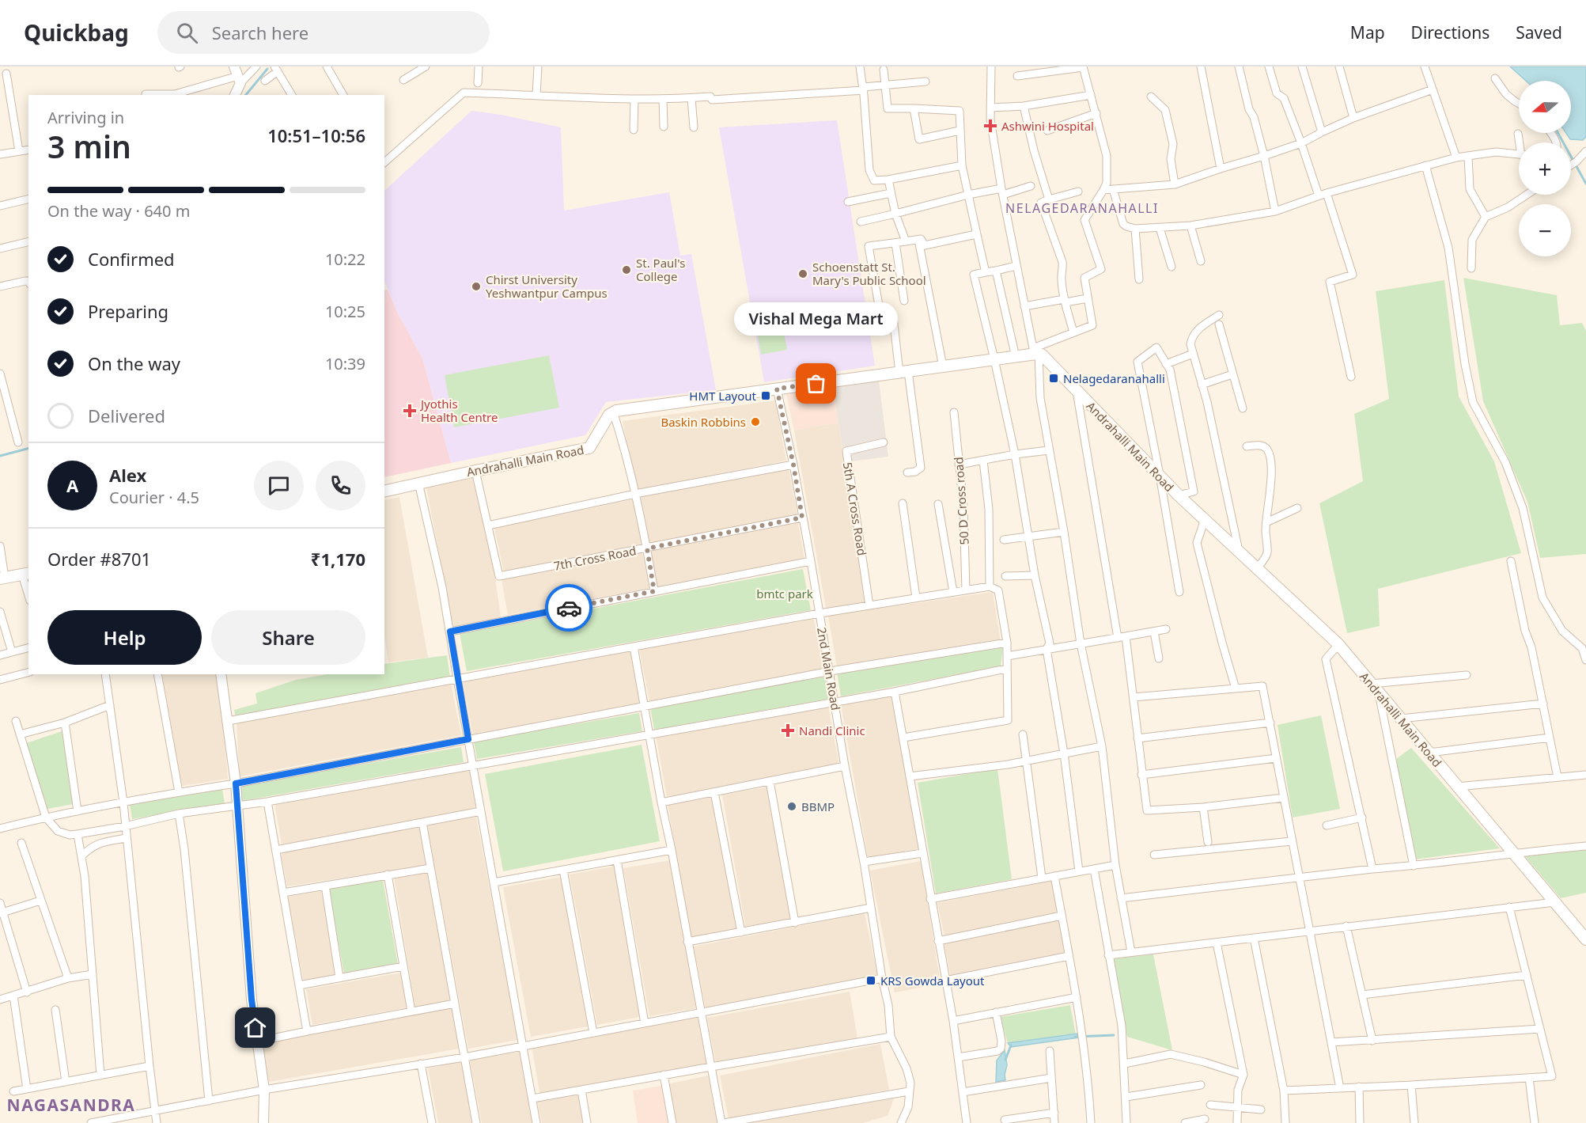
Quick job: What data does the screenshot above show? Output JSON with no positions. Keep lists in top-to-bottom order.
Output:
{
  "streets": {
    "main road": ["Andrahalli Main Road"],
    "street": [
      "50 D Cross road",
      "5th A Cross Road",
      "7th Cross Road",
      "2nd Main Road"
    ]
  },
  "crossings": [
    ["7th Cross Road", "2nd Main Road"]
  ],
  "districts": ["NELAGEDARANAHALLI", "NAGASANDRA"],
  "parks": ["bmtc park"],
  "places": {
    "health": ["Ashwini Hospital", "Jyothis Health Centre", "Nandi Clinic"],
    "other": [
      "St. Paul's College",
      "Schoenstatt St. Mary's Public School",
      "Chirst University Yeshwantpur Campus",
      "Vishal Mega Mart",
      "Baskin Robbins",
      "BBMP"
    ],
    "transit": ["Nelagedaranahalli", "HMT Layout", "KRS Gowda Layout"]
  },
  "north": "left",
  "page": {
    "header": "Quickbag",
    "search": "Search here",
    "nav": ["Map", "Directions", "Saved"],
    "map_buttons": ["+", "−"],
    "heading": ["3 min", "Arriving in", "10:51–10:56"],
    "panel": [
      "Alex",
      "Courier · 4.5",
      "Order #8701",
      "₹1,170"
    ],
    "bar": "On the way · 640 m",
    "list": [
      ["Confirmed", "10:22"],
      ["Preparing", "10:25"],
      ["On the way", "10:39"],
      "Delivered"
    ],
    "bubble": "Vishal Mega Mart",
    "round": "A",
    "buttons": ["Help", "Share"]
  }
}
